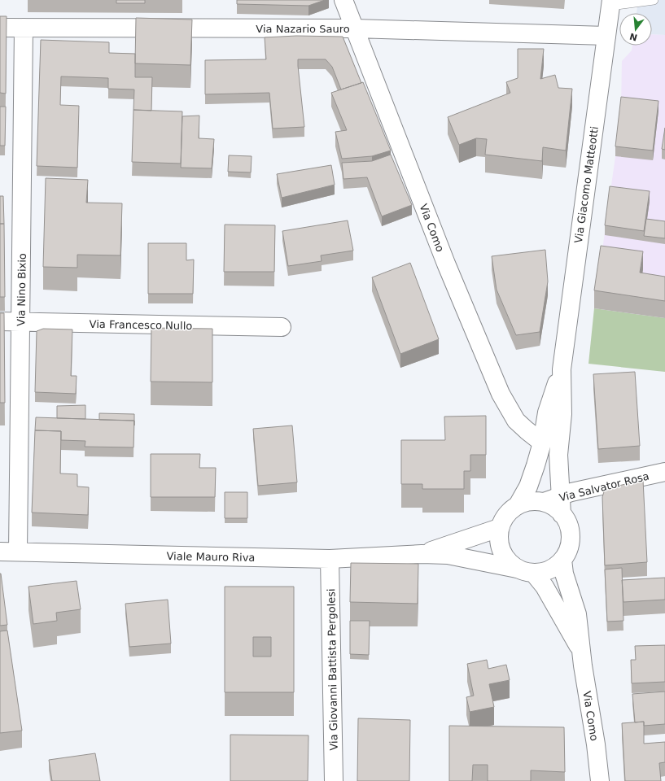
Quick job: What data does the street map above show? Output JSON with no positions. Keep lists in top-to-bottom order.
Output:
{
  "streets": {
    "street": [
      "Via Nazario Sauro",
      "Via Giacomo Matteotti",
      "Via Como",
      "Via Nino Bixio",
      "Via Francesco Nullo",
      "Via Salvator Rosa",
      "Viale Mauro Riva",
      "Via Giovanni Battista Pergolesi"
    ]
  },
  "crossings": [
    ["Via Nazario Sauro", "Via Giacomo Matteotti"],
    ["Via Nazario Sauro", "Via Como"],
    ["Via Nazario Sauro", "Via Nino Bixio"],
    ["Via Giacomo Matteotti", "Via Como"],
    ["Via Giacomo Matteotti", "Via Salvator Rosa"],
    ["Via Giacomo Matteotti", "Viale Mauro Riva"],
    ["Via Como", "Via Salvator Rosa"],
    ["Via Como", "Viale Mauro Riva"],
    ["Via Nino Bixio", "Via Francesco Nullo"],
    ["Via Nino Bixio", "Viale Mauro Riva"],
    ["Via Salvator Rosa", "Viale Mauro Riva"],
    ["Viale Mauro Riva", "Via Giovanni Battista Pergolesi"]
  ],
  "north": "bottom"
}
